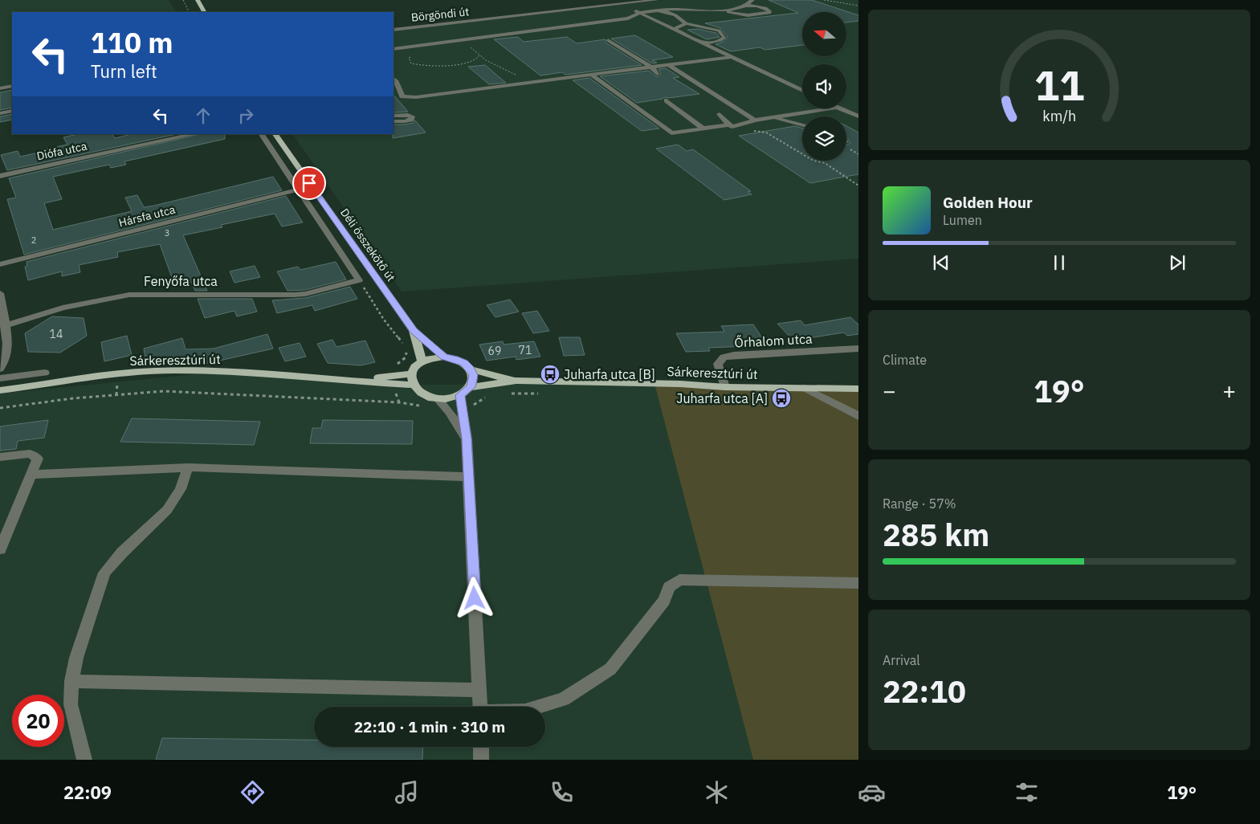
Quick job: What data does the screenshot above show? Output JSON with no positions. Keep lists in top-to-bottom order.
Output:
{
  "streets": {
    "main road": ["Déli összekötő út", "Sárkeresztúri út"],
    "street": [
      "Börgöndi út",
      "Diófa utca",
      "Hársfa utca",
      "Fenyőfa utca",
      "Őrhalom utca"
    ]
  },
  "crossings": [
    ["Déli összekötő út", "Sárkeresztúri út"],
    ["Őrhalom utca", "Sárkeresztúri út"]
  ],
  "places": {
    "bus stop": ["Juharfa utca [B]", "Juharfa utca [A]"]
  },
  "house_numbers": [
    "3",
    "2",
    "14",
    "71",
    "69"
  ],
  "north": "left",
  "page": {
    "turn": ["110 m", "Turn left"],
    "song": ["Golden Hour", "Lumen"],
    "tile": [
      "Climate",
      ["Range · 57%", "285 km"],
      ["Arrival", "22:10"]
    ],
    "heat": ["−", "19°", "+"],
    "limit": "20",
    "trip": "22:10 · 1 min · 310 m",
    "tabs": ["22:09", "19°"],
    "gauge": ["11", "km/h"]
  }
}
